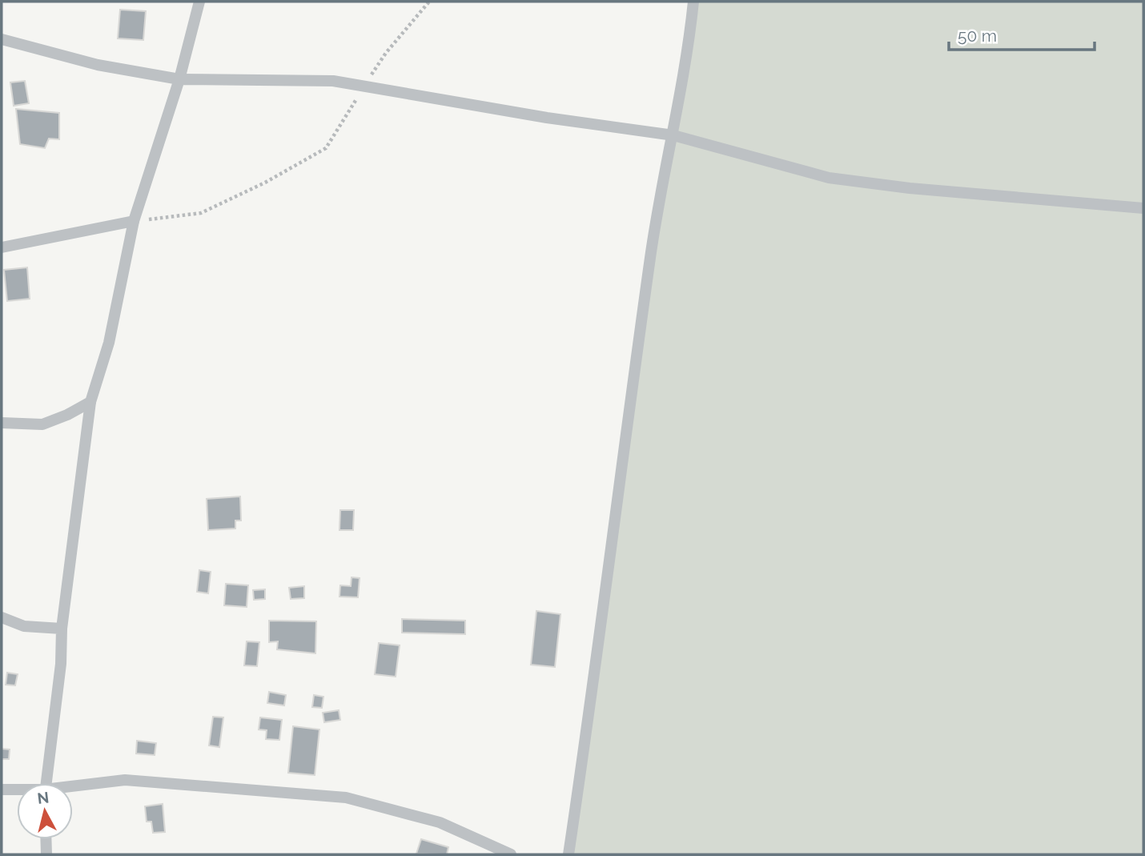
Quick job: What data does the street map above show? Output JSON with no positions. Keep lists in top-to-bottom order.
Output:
{
  "scale_bar": "50 m",
  "north": "top"
}
